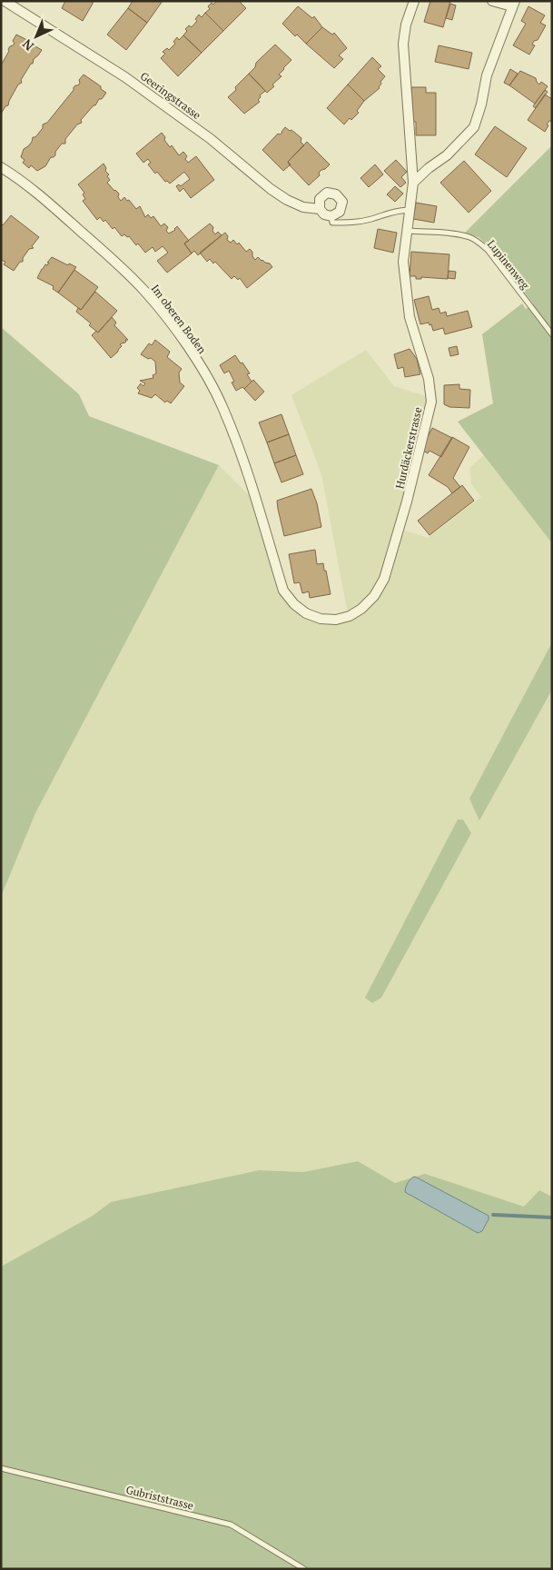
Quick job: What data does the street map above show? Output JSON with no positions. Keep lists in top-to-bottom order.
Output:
{
  "streets": {
    "street": ["Geeringstrasse", "Im oberen Boden", "Hurdäckerstrasse"],
    "lane": ["Lupinenweg", "Gubriststrasse"]
  },
  "crossings": [
    ["Lupinenweg", "Hurdäckerstrasse"],
    ["Im oberen Boden", "Hurdäckerstrasse"]
  ],
  "north": "bottom left"
}
